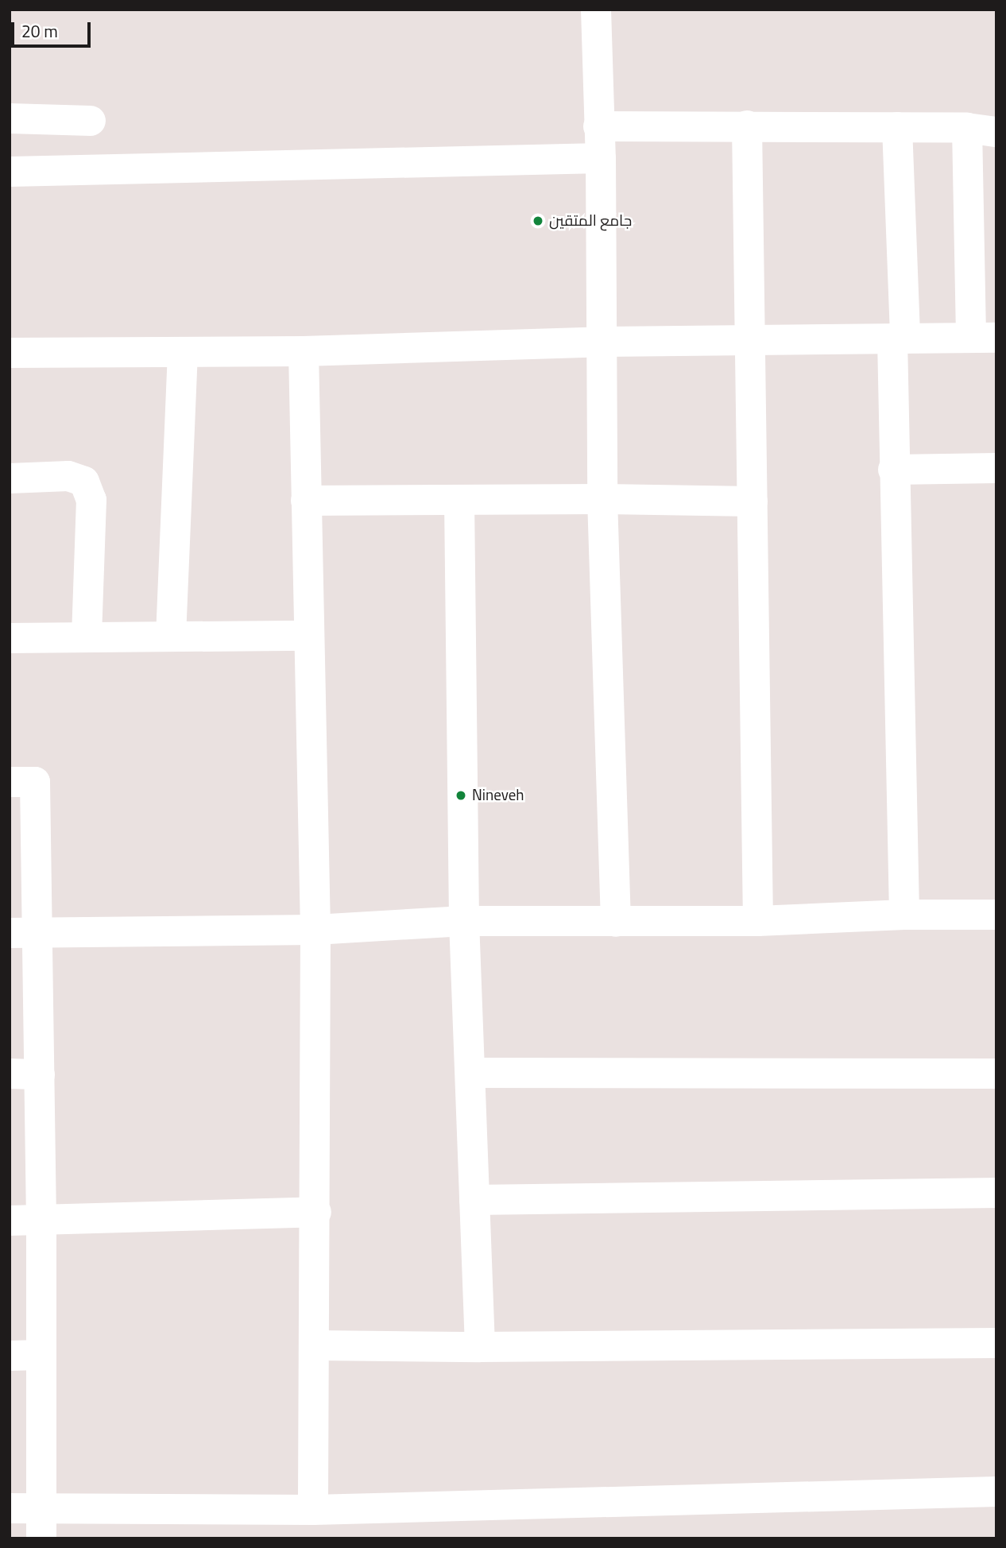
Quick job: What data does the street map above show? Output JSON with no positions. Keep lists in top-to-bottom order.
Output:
{
  "places": ["جامع المتقين", "Nineveh"],
  "scale_bar": "20 m"
}
